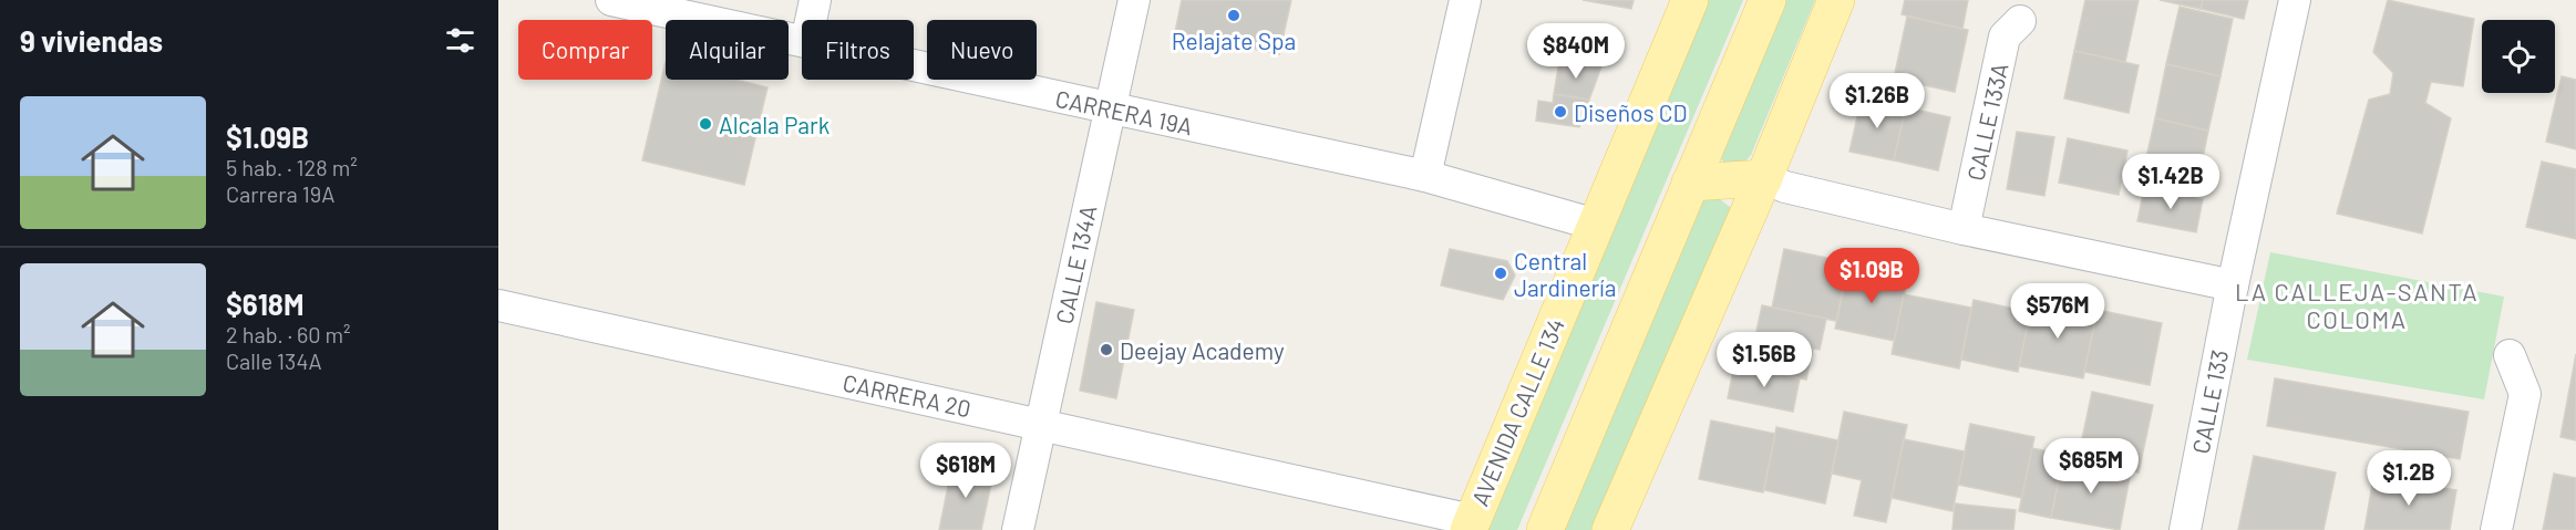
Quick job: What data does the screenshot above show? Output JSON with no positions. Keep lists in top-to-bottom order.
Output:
{
  "streets": {
    "main road": ["AVENIDA CALLE 134"],
    "street": [
      "CARRERA 19A",
      "CALLE 133A",
      "CALLE 134A",
      "CARRERA 20",
      "CALLE 133"
    ]
  },
  "crossings": [
    ["CARRERA 19A", "CALLE 134A"],
    ["CARRERA 19A", "AVENIDA CALLE 134"],
    ["CALLE 134A", "CARRERA 20"],
    ["CARRERA 20", "AVENIDA CALLE 134"]
  ],
  "districts": ["LA CALLEJA-SANTA COLOMA"],
  "places": [
    "Relajate Spa",
    "Diseños CD",
    "Alcala Park",
    "Central Jardinería",
    "Deejay Academy"
  ],
  "page": {
    "heading": "9 viviendas",
    "chip": [
      "Comprar",
      "Alquilar",
      "Filtros",
      "Nuevo"
    ],
    "price": [
      "$840M",
      "$1.26B",
      "$1.42B",
      "$1.09B",
      "$576M",
      "$1.56B",
      "$685M",
      "$618M",
      "$1.2B"
    ],
    "list": [
      {
        "name": "$1.09B",
        "note": "5 hab. · 128 m² · Carrera 19A"
      },
      {
        "name": "$618M",
        "note": "2 hab. · 60 m² · Calle 134A"
      }
    ]
  }
}
